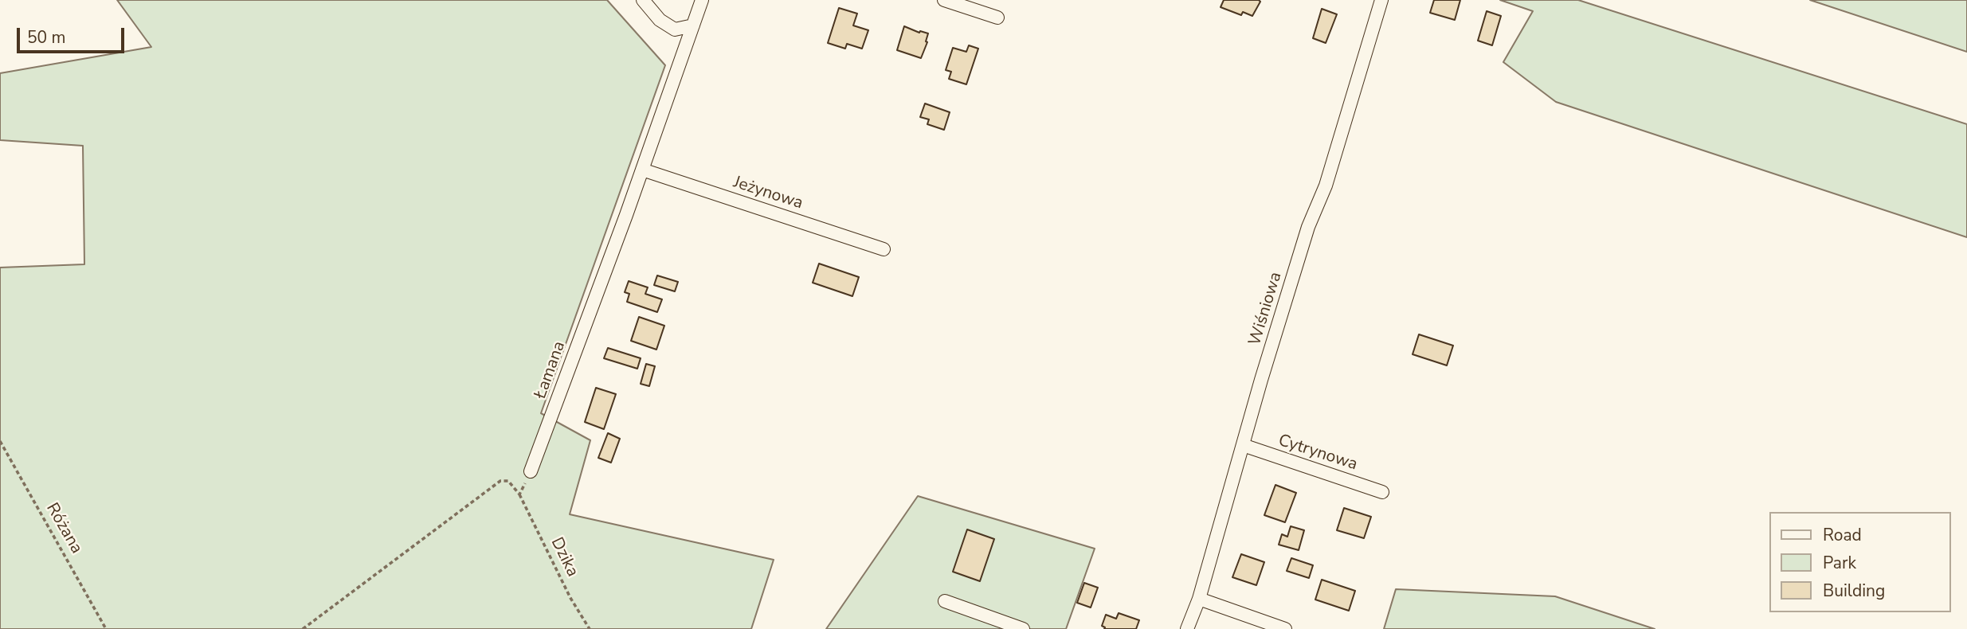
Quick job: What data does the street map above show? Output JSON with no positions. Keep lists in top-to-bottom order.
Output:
{
  "streets": {
    "street": [
      "Jeżynowa",
      "Wiśniowa",
      "Łamana",
      "Cytrynowa"
    ],
    "path": ["Różana", "Dzika"]
  },
  "crossings": [
    ["Jeżynowa", "Łamana"],
    ["Wiśniowa", "Cytrynowa"]
  ],
  "legend": ["Road", "Park", "Building"],
  "scale_bar": "50 m"
}
